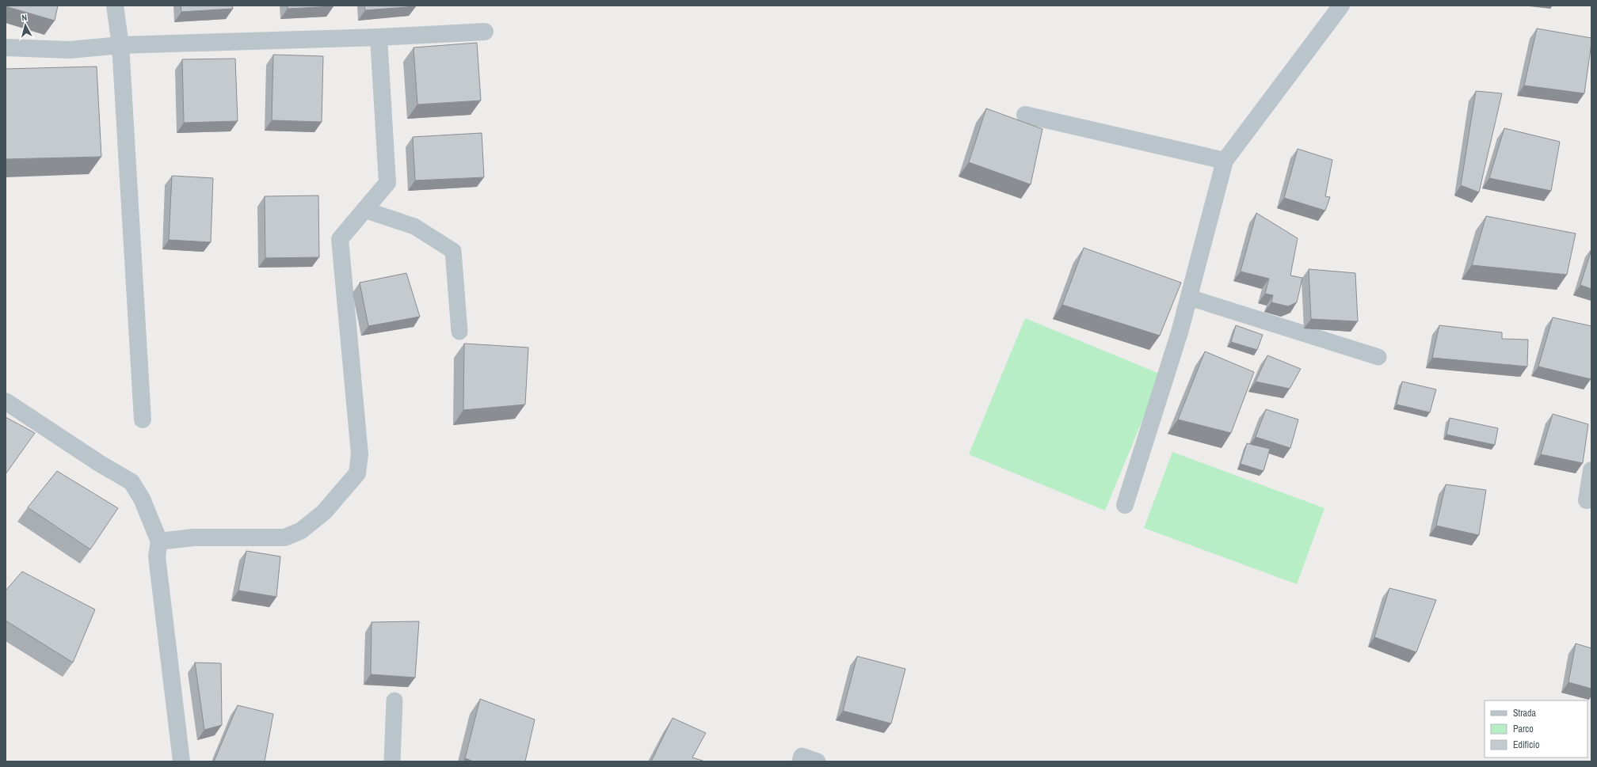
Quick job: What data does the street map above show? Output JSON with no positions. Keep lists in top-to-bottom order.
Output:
{
  "legend": ["Strada", "Parco", "Edificio"],
  "north": "top"
}
